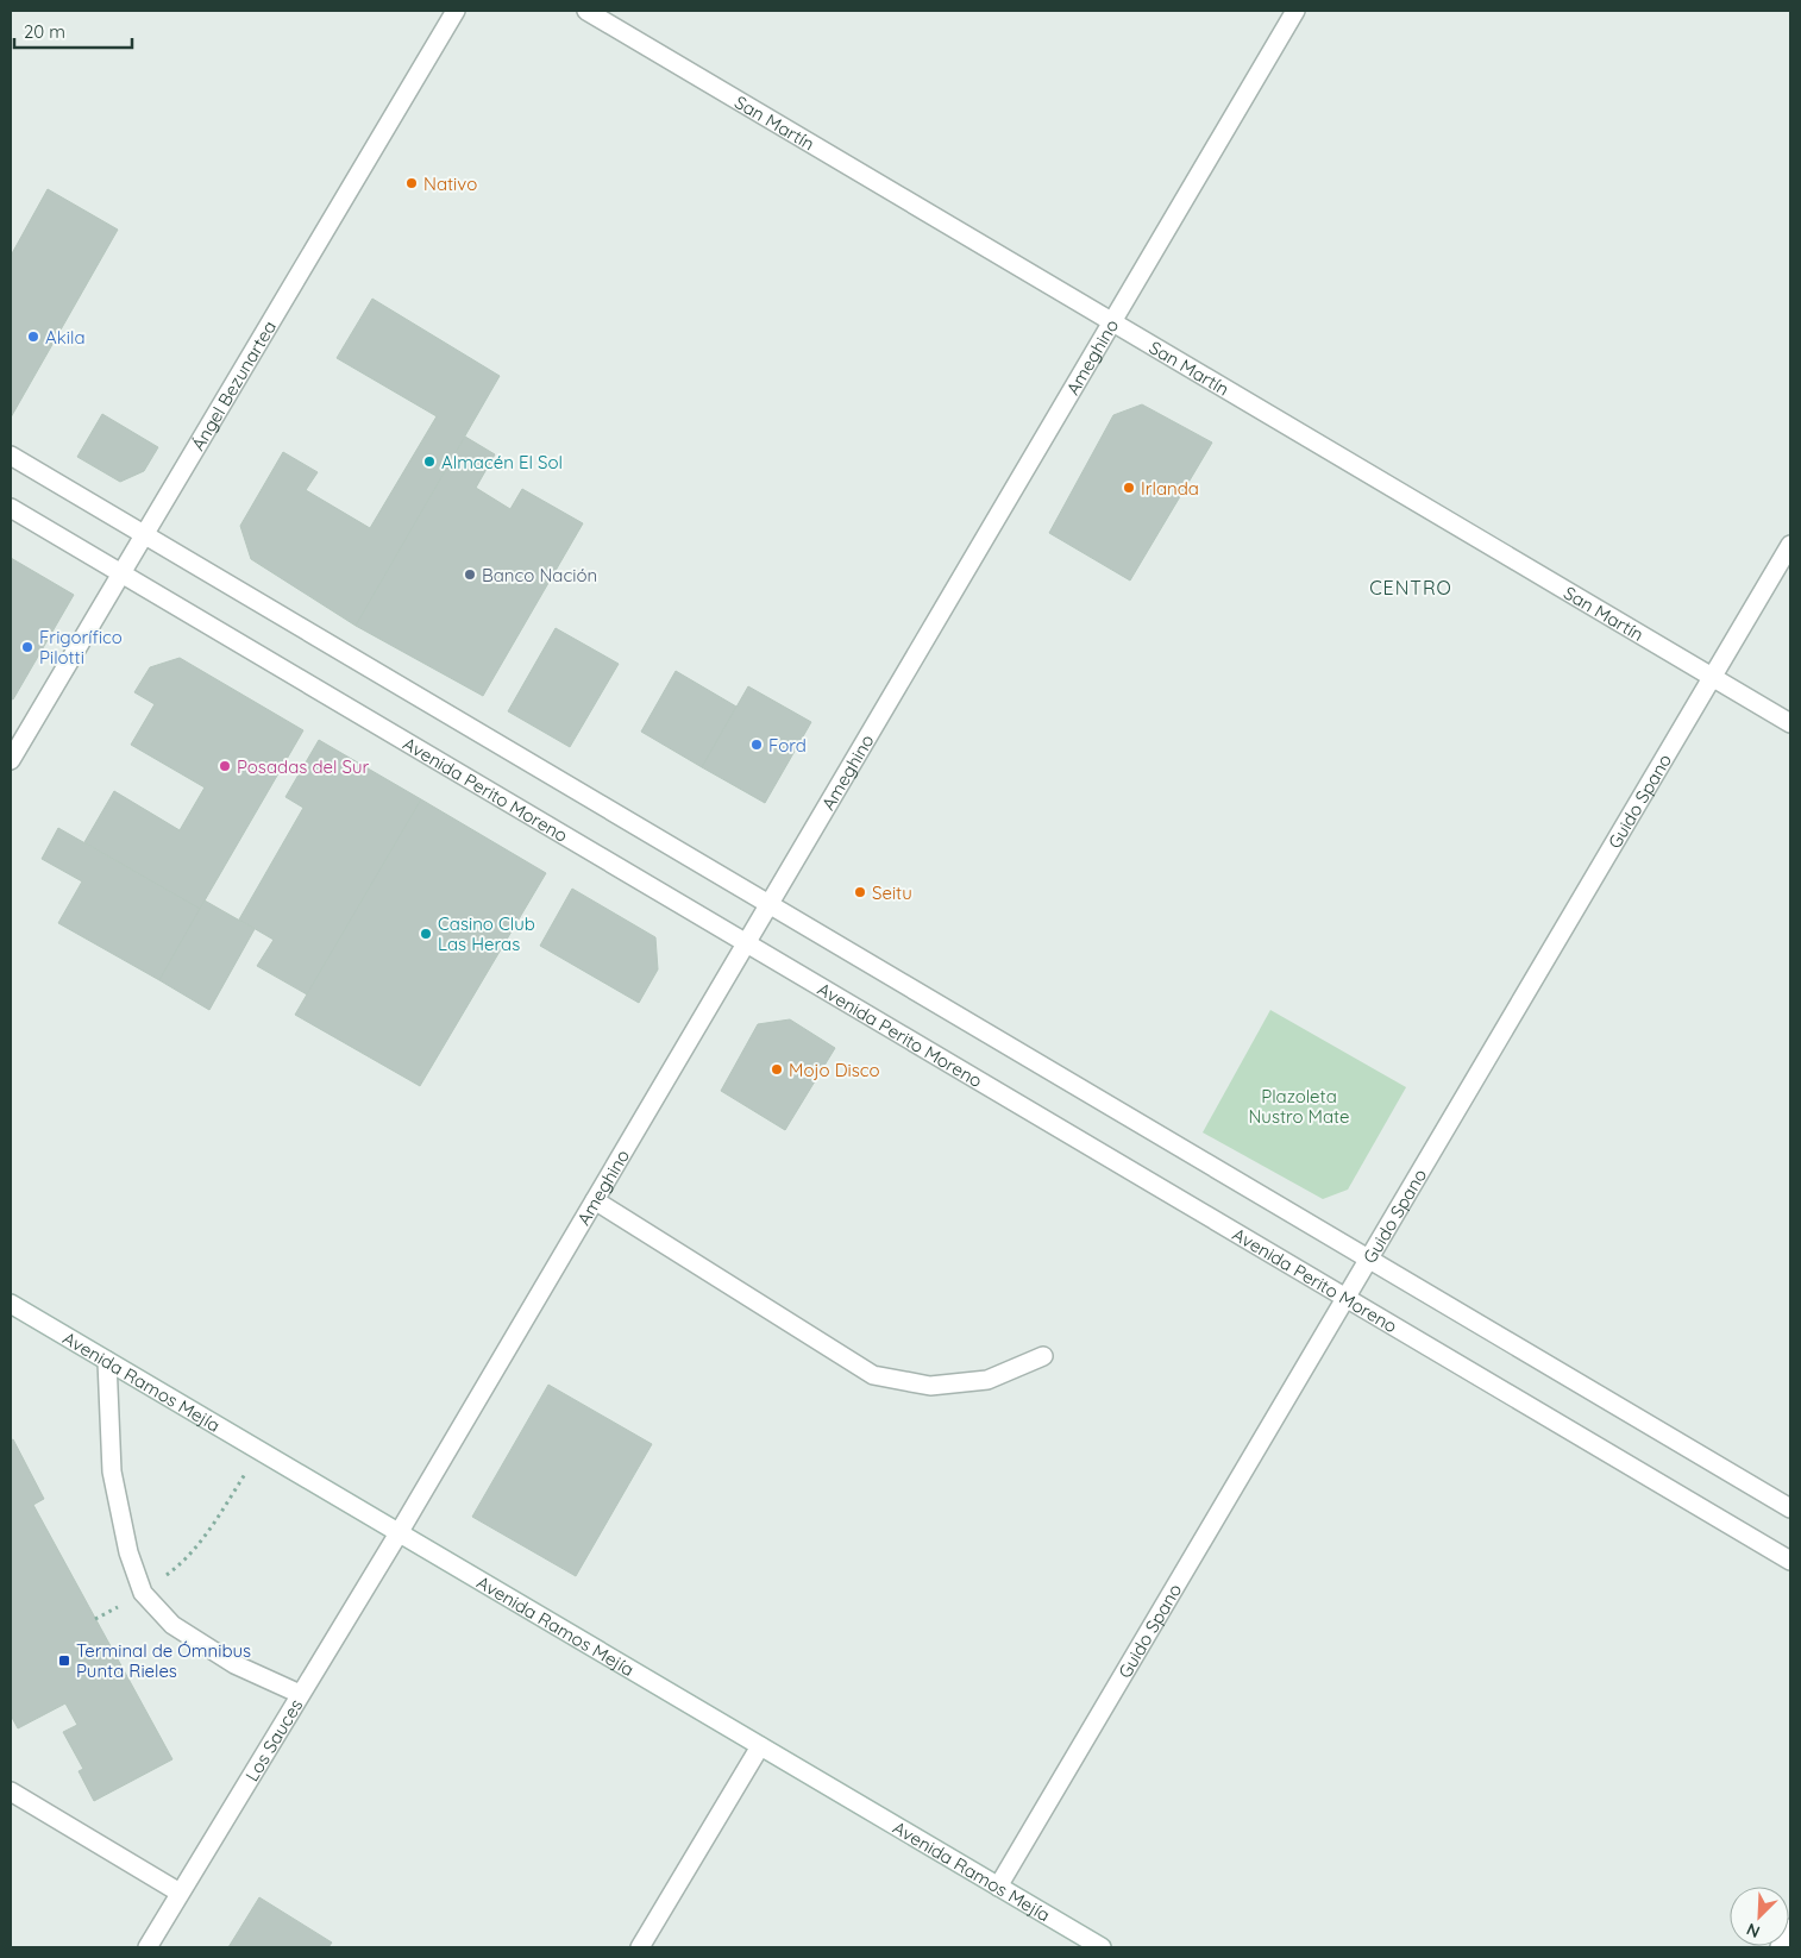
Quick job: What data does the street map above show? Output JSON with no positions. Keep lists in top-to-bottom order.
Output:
{
  "streets": {
    "street": [
      "San Martín",
      "Ameghino",
      "Ángel Bezunartea",
      "Avenida Perito Moreno",
      "Guido Spano",
      "Avenida Ramos Mejía",
      "Los Sauces"
    ]
  },
  "crossings": [
    ["San Martín", "Ameghino"],
    ["San Martín", "Guido Spano"],
    ["Ameghino", "Avenida Perito Moreno"],
    ["Ameghino", "Avenida Ramos Mejía"],
    ["Ameghino", "Los Sauces"],
    ["Ángel Bezunartea", "Avenida Perito Moreno"],
    ["Avenida Perito Moreno", "Guido Spano"],
    ["Guido Spano", "Avenida Ramos Mejía"],
    ["Avenida Ramos Mejía", "Los Sauces"]
  ],
  "districts": ["CENTRO"],
  "parks": ["Plazoleta Nustro Mate"],
  "places": {
    "other": [
      "Nativo",
      "Akila",
      "Almacén El Sol",
      "Irlanda",
      "Banco Nación",
      "Frigorífico Pilotti",
      "Ford",
      "Posadas del Sur",
      "Seitu",
      "Casino Club Las Heras",
      "Mojo Disco"
    ],
    "transit": ["Terminal de Ómnibus Punta Rieles"]
  },
  "scale_bar": "20 m",
  "north": "bottom left"
}
